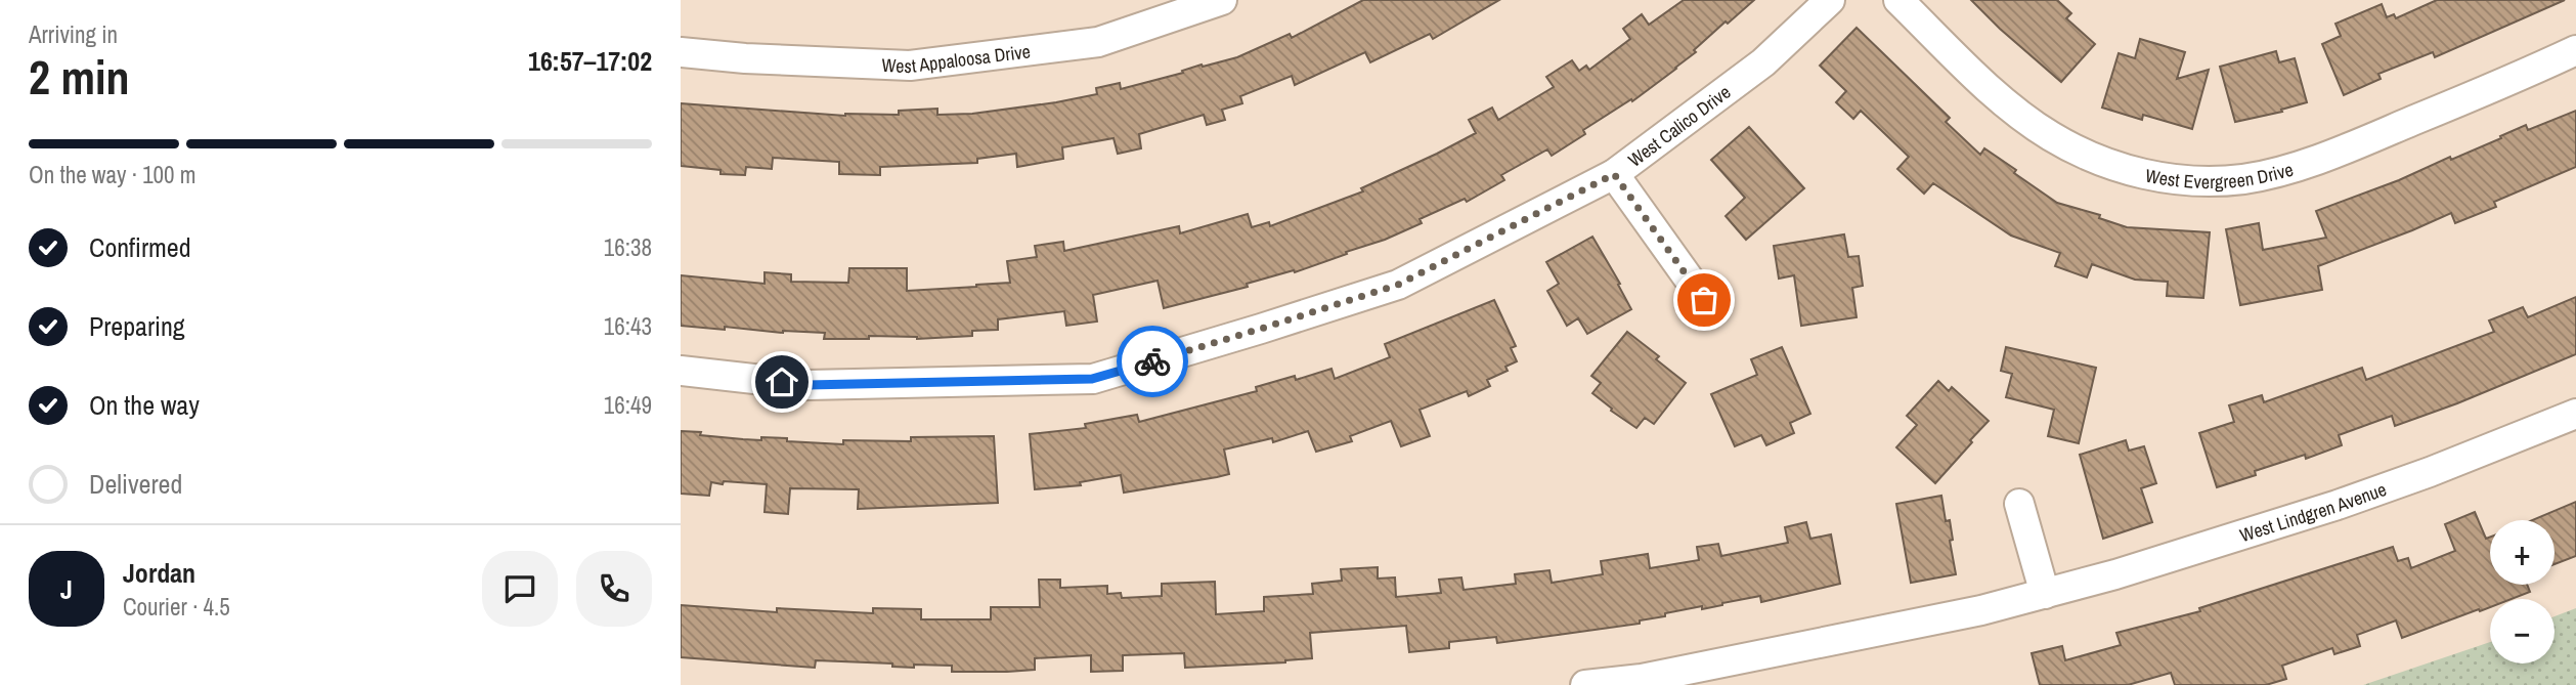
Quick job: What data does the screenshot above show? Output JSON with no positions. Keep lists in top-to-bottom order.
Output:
{
  "streets": {
    "street": [
      "West Appaloosa Drive",
      "West Calico Drive",
      "West Evergreen Drive",
      "West Lindgren Avenue"
    ]
  },
  "page": {
    "heading": ["2 min", "Arriving in", "16:57–17:02"],
    "panel": ["Jordan", "Courier · 4.5"],
    "bar": "On the way · 100 m",
    "list": [
      ["Confirmed", "16:38"],
      ["Preparing", "16:43"],
      ["On the way", "16:49"],
      "Delivered"
    ],
    "map_buttons": ["+", "−"],
    "round": "J"
  }
}
